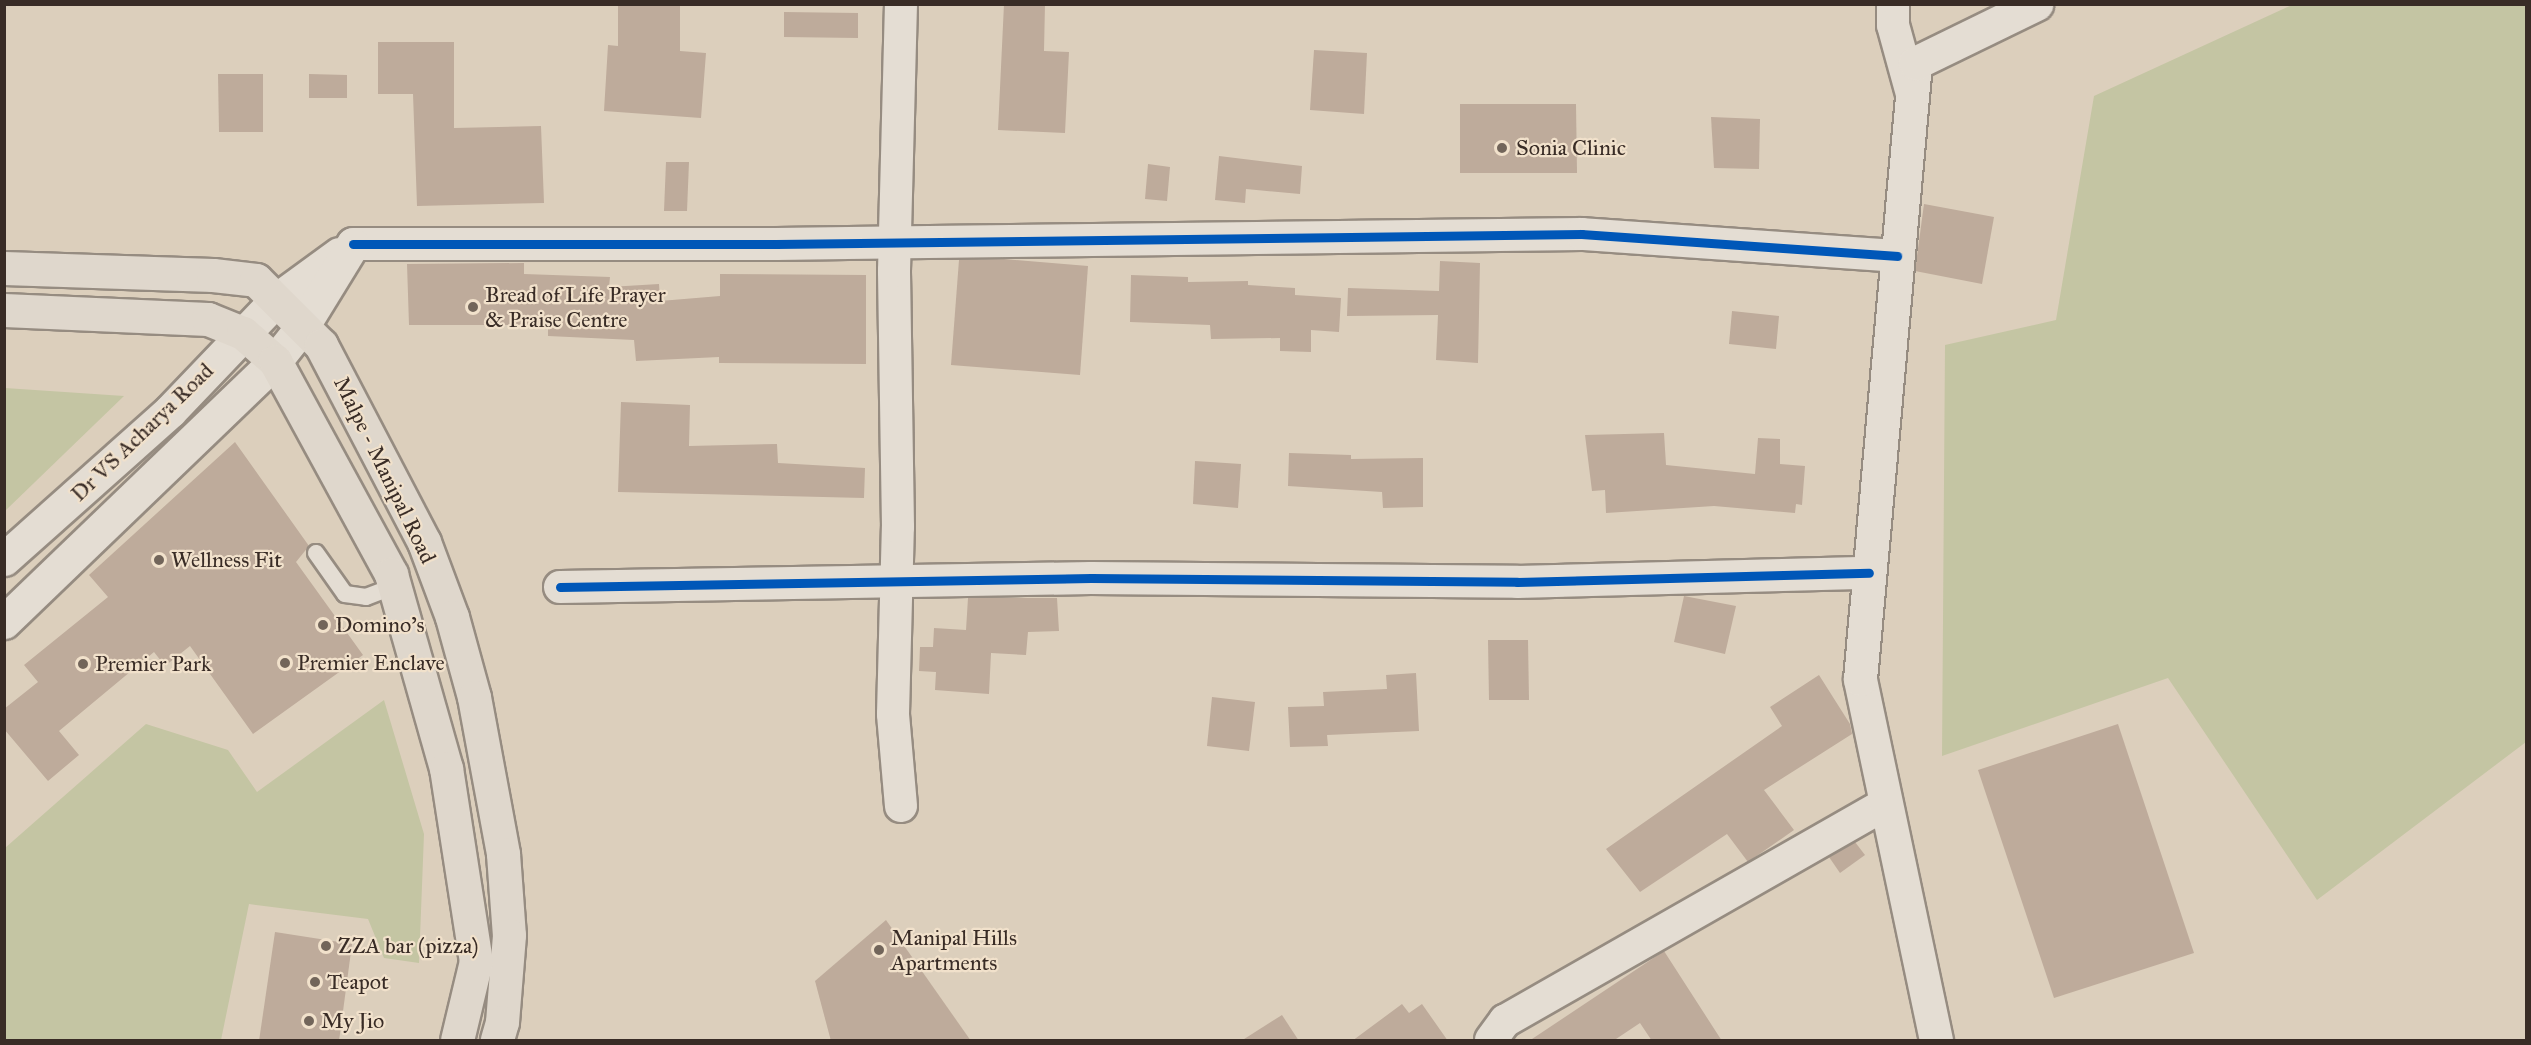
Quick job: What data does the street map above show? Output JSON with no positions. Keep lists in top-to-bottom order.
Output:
{
  "streets": {
    "highway": ["Malpe - Manipal Road"],
    "street": ["Dr VS Acharya Road"]
  },
  "crossings": [
    ["Dr VS Acharya Road", "Malpe - Manipal Road"]
  ],
  "places": [
    "Sonia Clinic",
    "Bread of Life Prayer & Praise Centre",
    "Wellness Fit",
    "Domino's",
    "Premier Enclave",
    "Premier Park",
    "ZZA bar (pizza)",
    "Manipal Hills Apartments",
    "Teapot",
    "My Jio"
  ]
}
